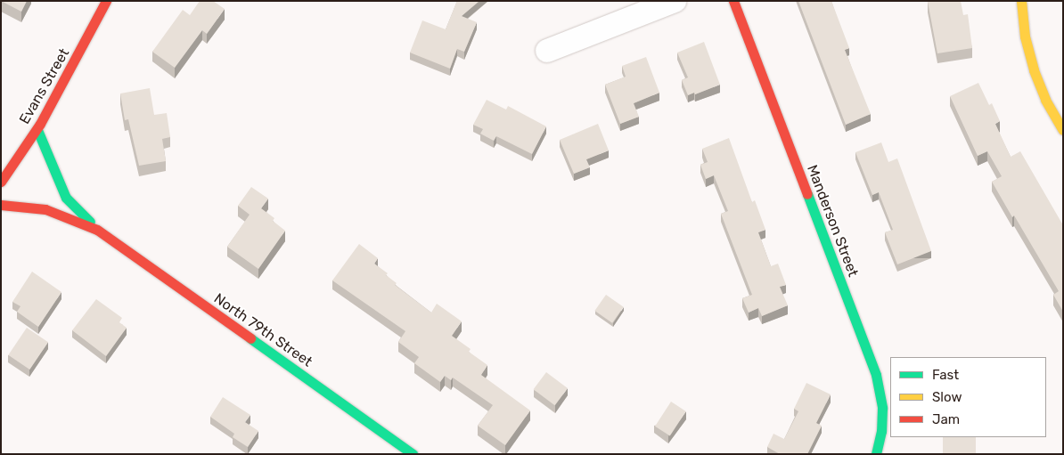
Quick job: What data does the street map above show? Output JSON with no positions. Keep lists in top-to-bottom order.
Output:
{
  "streets": {
    "street": ["Evans Street", "Manderson Street", "North 79th Street"]
  },
  "crossings": [
    ["Evans Street", "North 79th Street"]
  ],
  "legend": ["Fast", "Slow", "Jam"]
}
